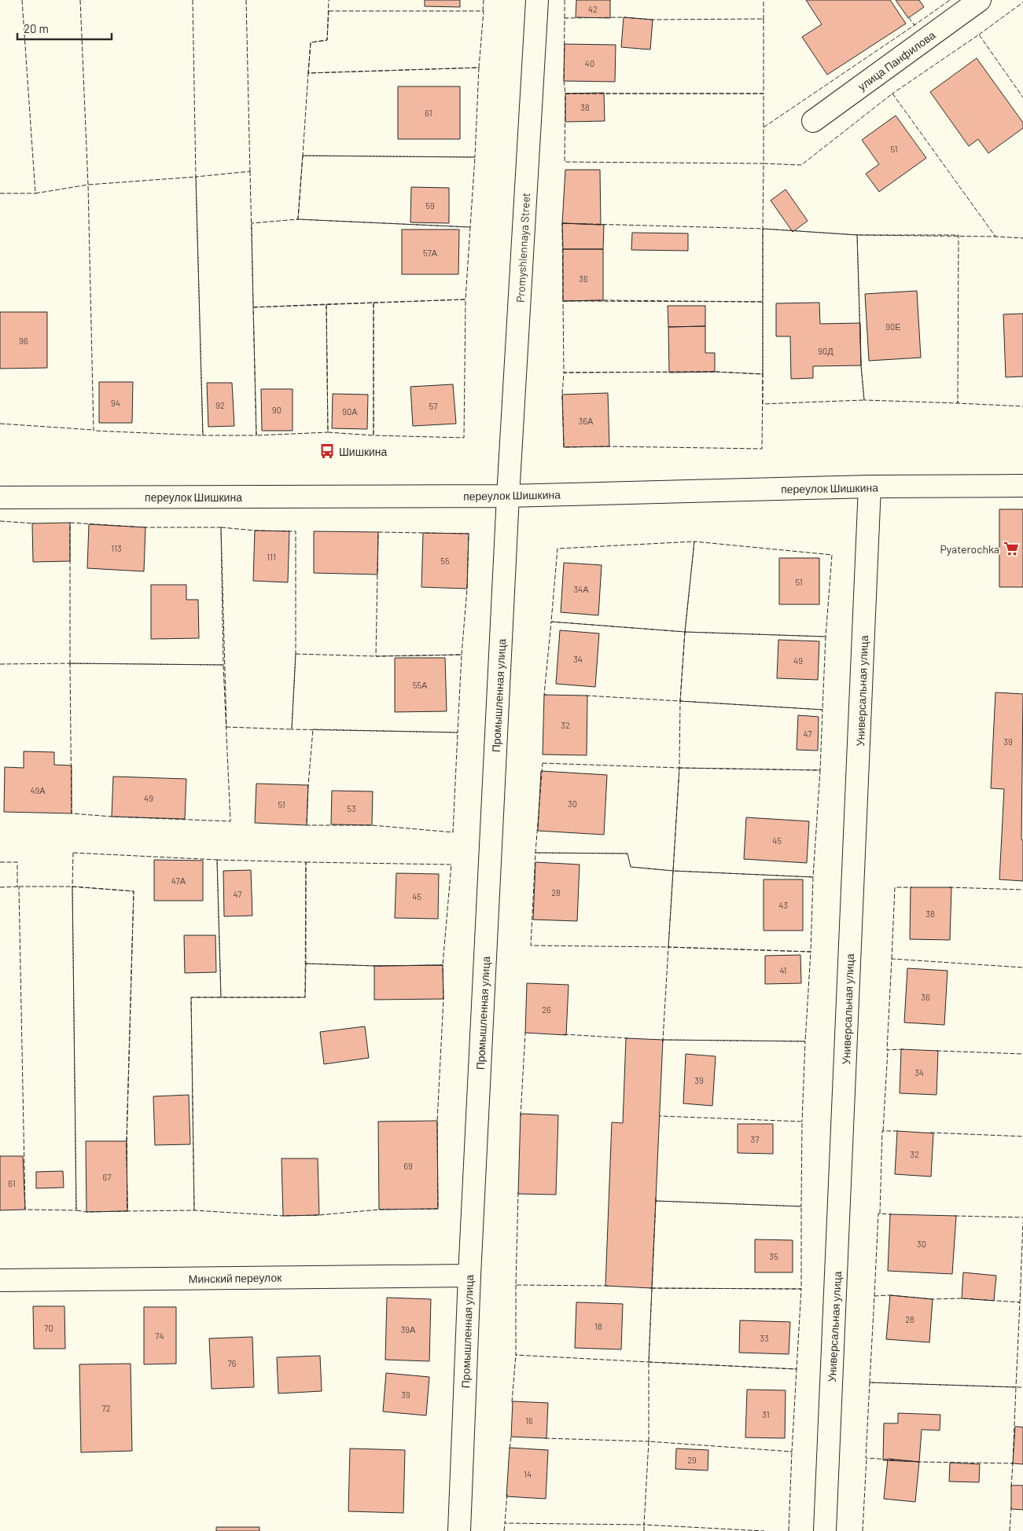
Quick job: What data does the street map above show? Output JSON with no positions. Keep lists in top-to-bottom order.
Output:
{
  "streets": {
    "street": [
      "улица Панфилова",
      "Promyshlennaya Street",
      "переулок Шишкина",
      "Универсальная улица",
      "Промышленная улица",
      "Минский переулок"
    ]
  },
  "crossings": [
    ["Promyshlennaya Street", "переулок Шишкина"],
    ["Promyshlennaya Street", "Промышленная улица"],
    ["переулок Шишкина", "Универсальная улица"],
    ["переулок Шишкина", "Промышленная улица"],
    ["Промышленная улица", "Минский переулок"]
  ],
  "places": {
    "bus stop": ["Шишкина"],
    "supermarket": ["Pyaterochka"]
  },
  "house_numbers": [
    "42",
    "40",
    "38",
    "61",
    "51",
    "59",
    "57А",
    "36",
    "90Е",
    "96",
    "90Д",
    "94",
    "92",
    "57",
    "90",
    "90А",
    "36А",
    "113",
    "111",
    "55",
    "51",
    "34А",
    "34",
    "49",
    "55А",
    "32",
    "47",
    "39",
    "49А",
    "49",
    "30",
    "51",
    "53",
    "45",
    "47А",
    "28",
    "47",
    "45",
    "43",
    "38",
    "41",
    "36",
    "26",
    "34",
    "39",
    "37",
    "32",
    "69",
    "67",
    "61",
    "30",
    "35",
    "28",
    "18",
    "70",
    "39А",
    "74",
    "33",
    "76",
    "39",
    "72",
    "31",
    "16",
    "29",
    "14"
  ],
  "scale_bar": "20 m"
}
